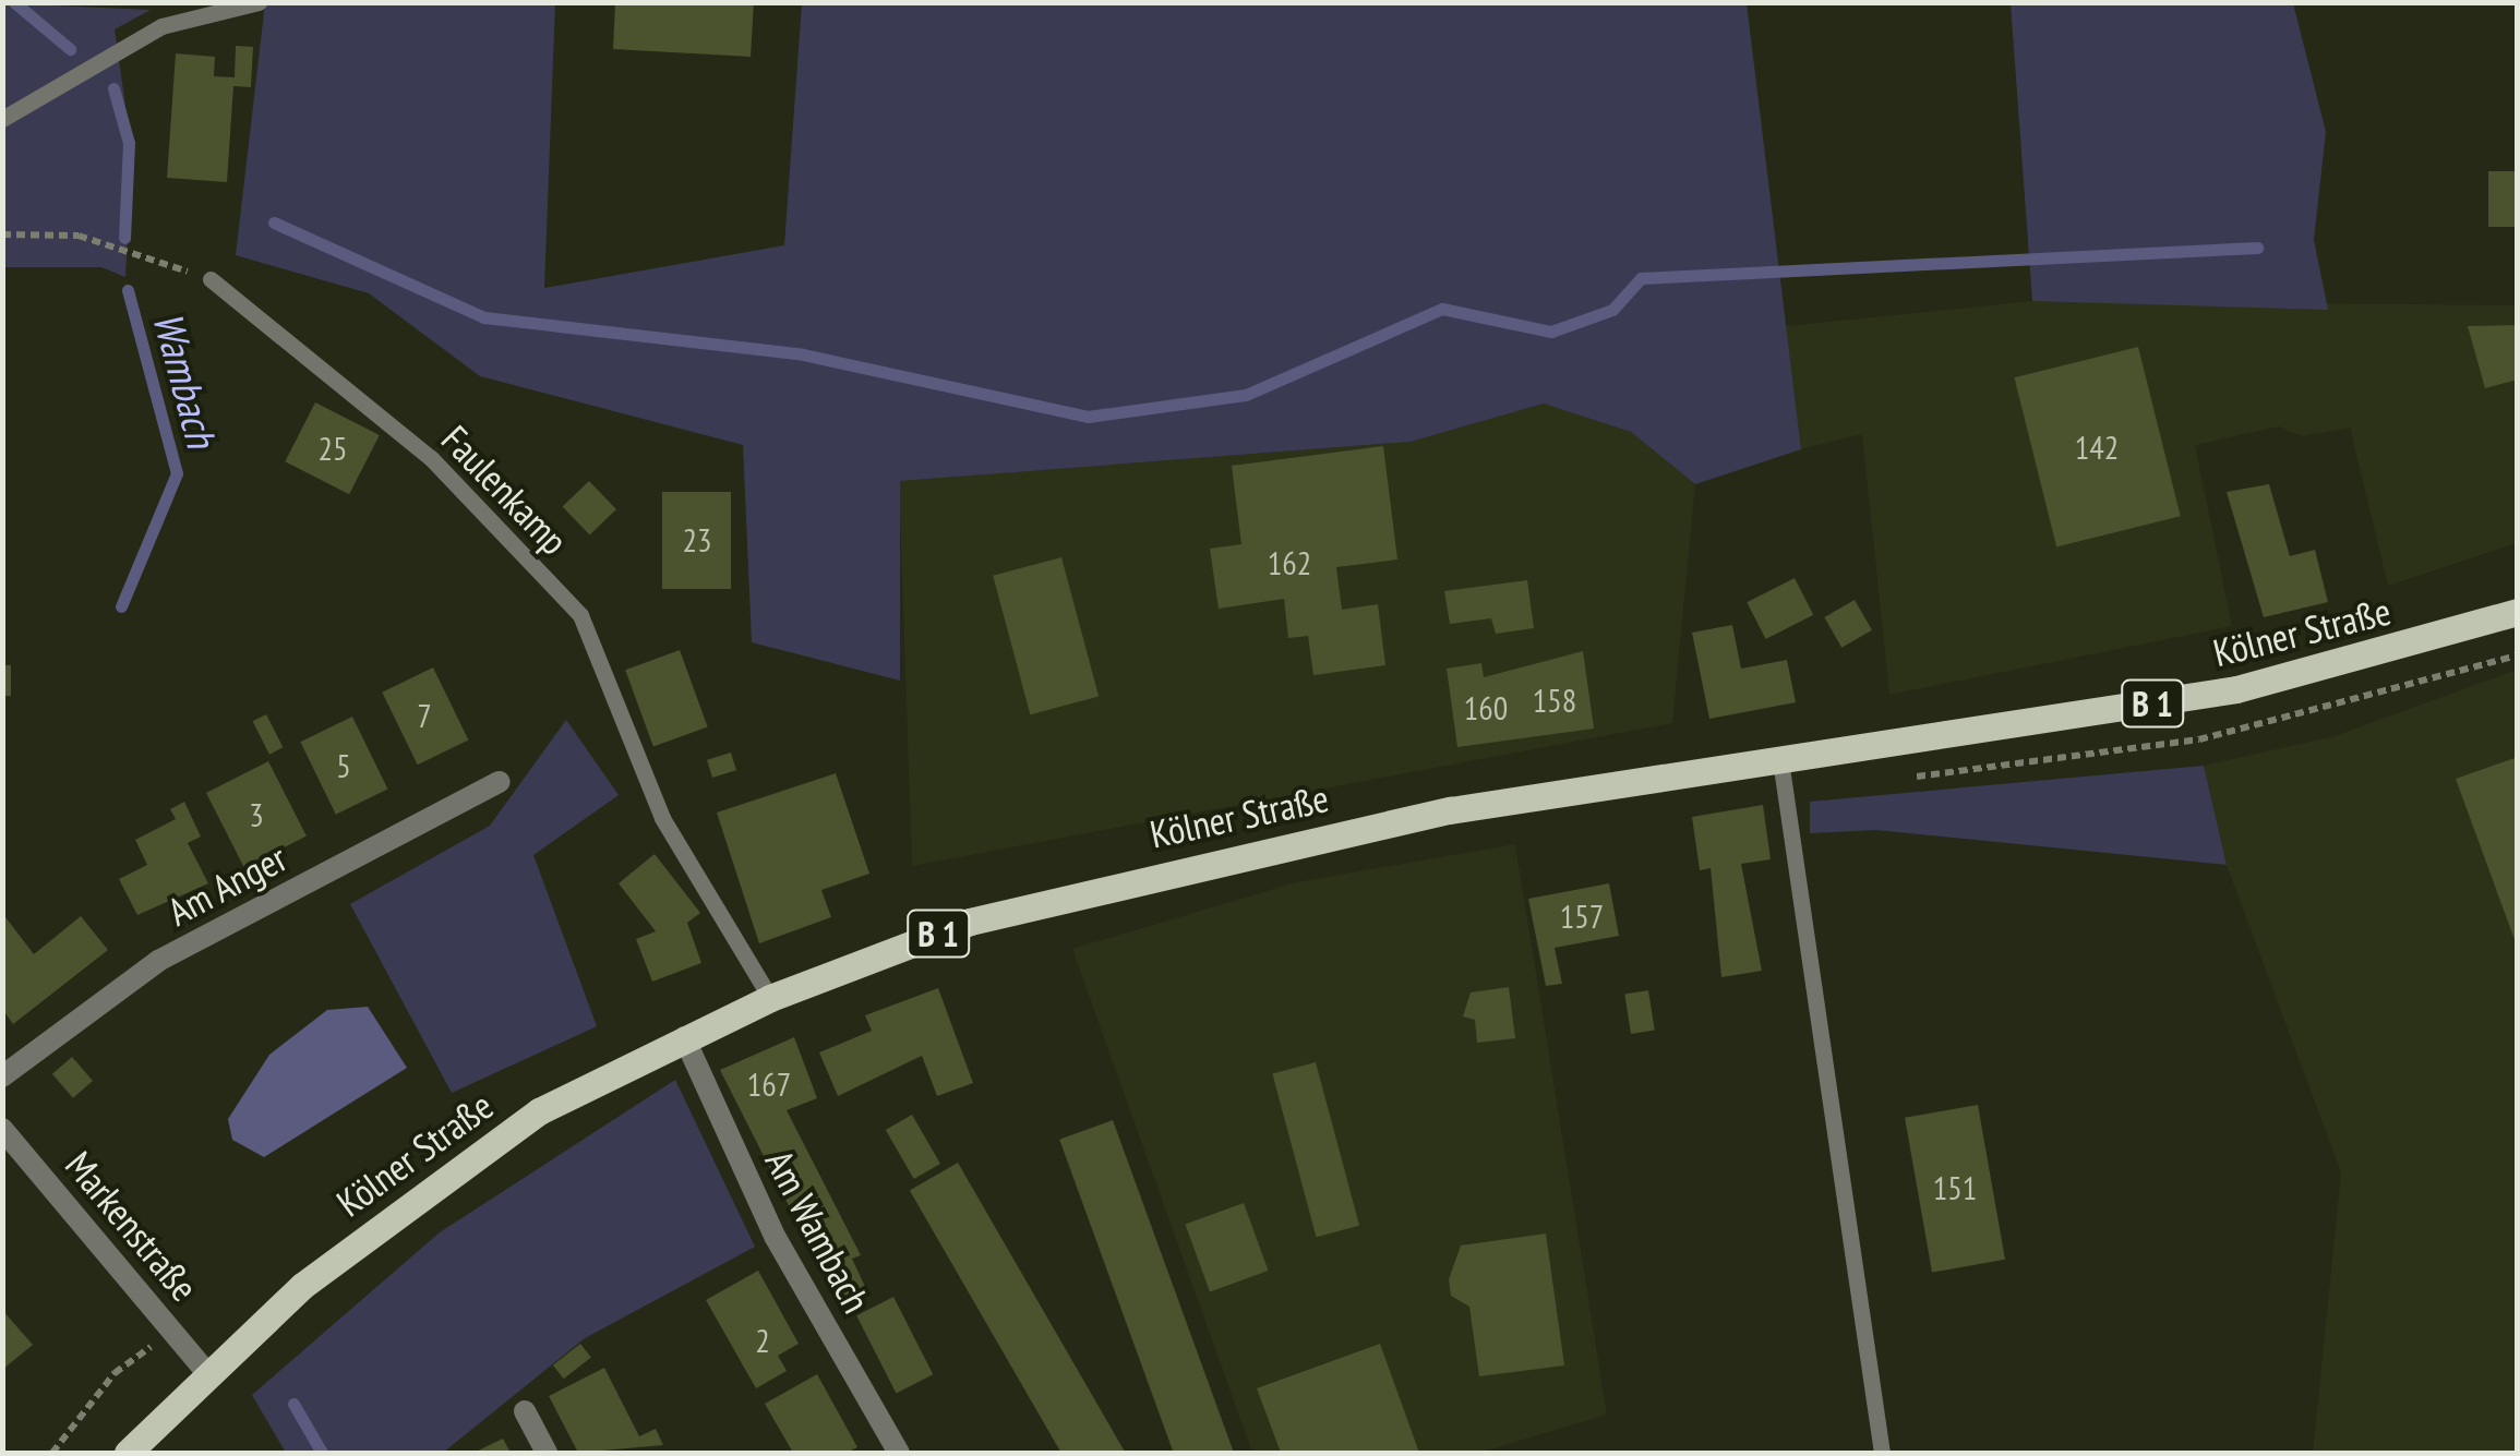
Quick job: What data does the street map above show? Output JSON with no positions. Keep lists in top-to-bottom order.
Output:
{
  "streets": {
    "main road": ["Kölner Straße", "B 1"],
    "street": ["Am Anger", "Markenstraße", "Am Wambach"],
    "lane": ["Faulenkamp"]
  },
  "crossings": [
    ["Faulenkamp", "Kölner Straße"],
    ["Kölner Straße", "Markenstraße"],
    ["Kölner Straße", "Am Wambach"]
  ],
  "water": ["Wambach"],
  "house_numbers": [
    "142",
    "25",
    "23",
    "162",
    "158",
    "160",
    "7",
    "5",
    "3",
    "157",
    "167",
    "151",
    "2"
  ]
}
